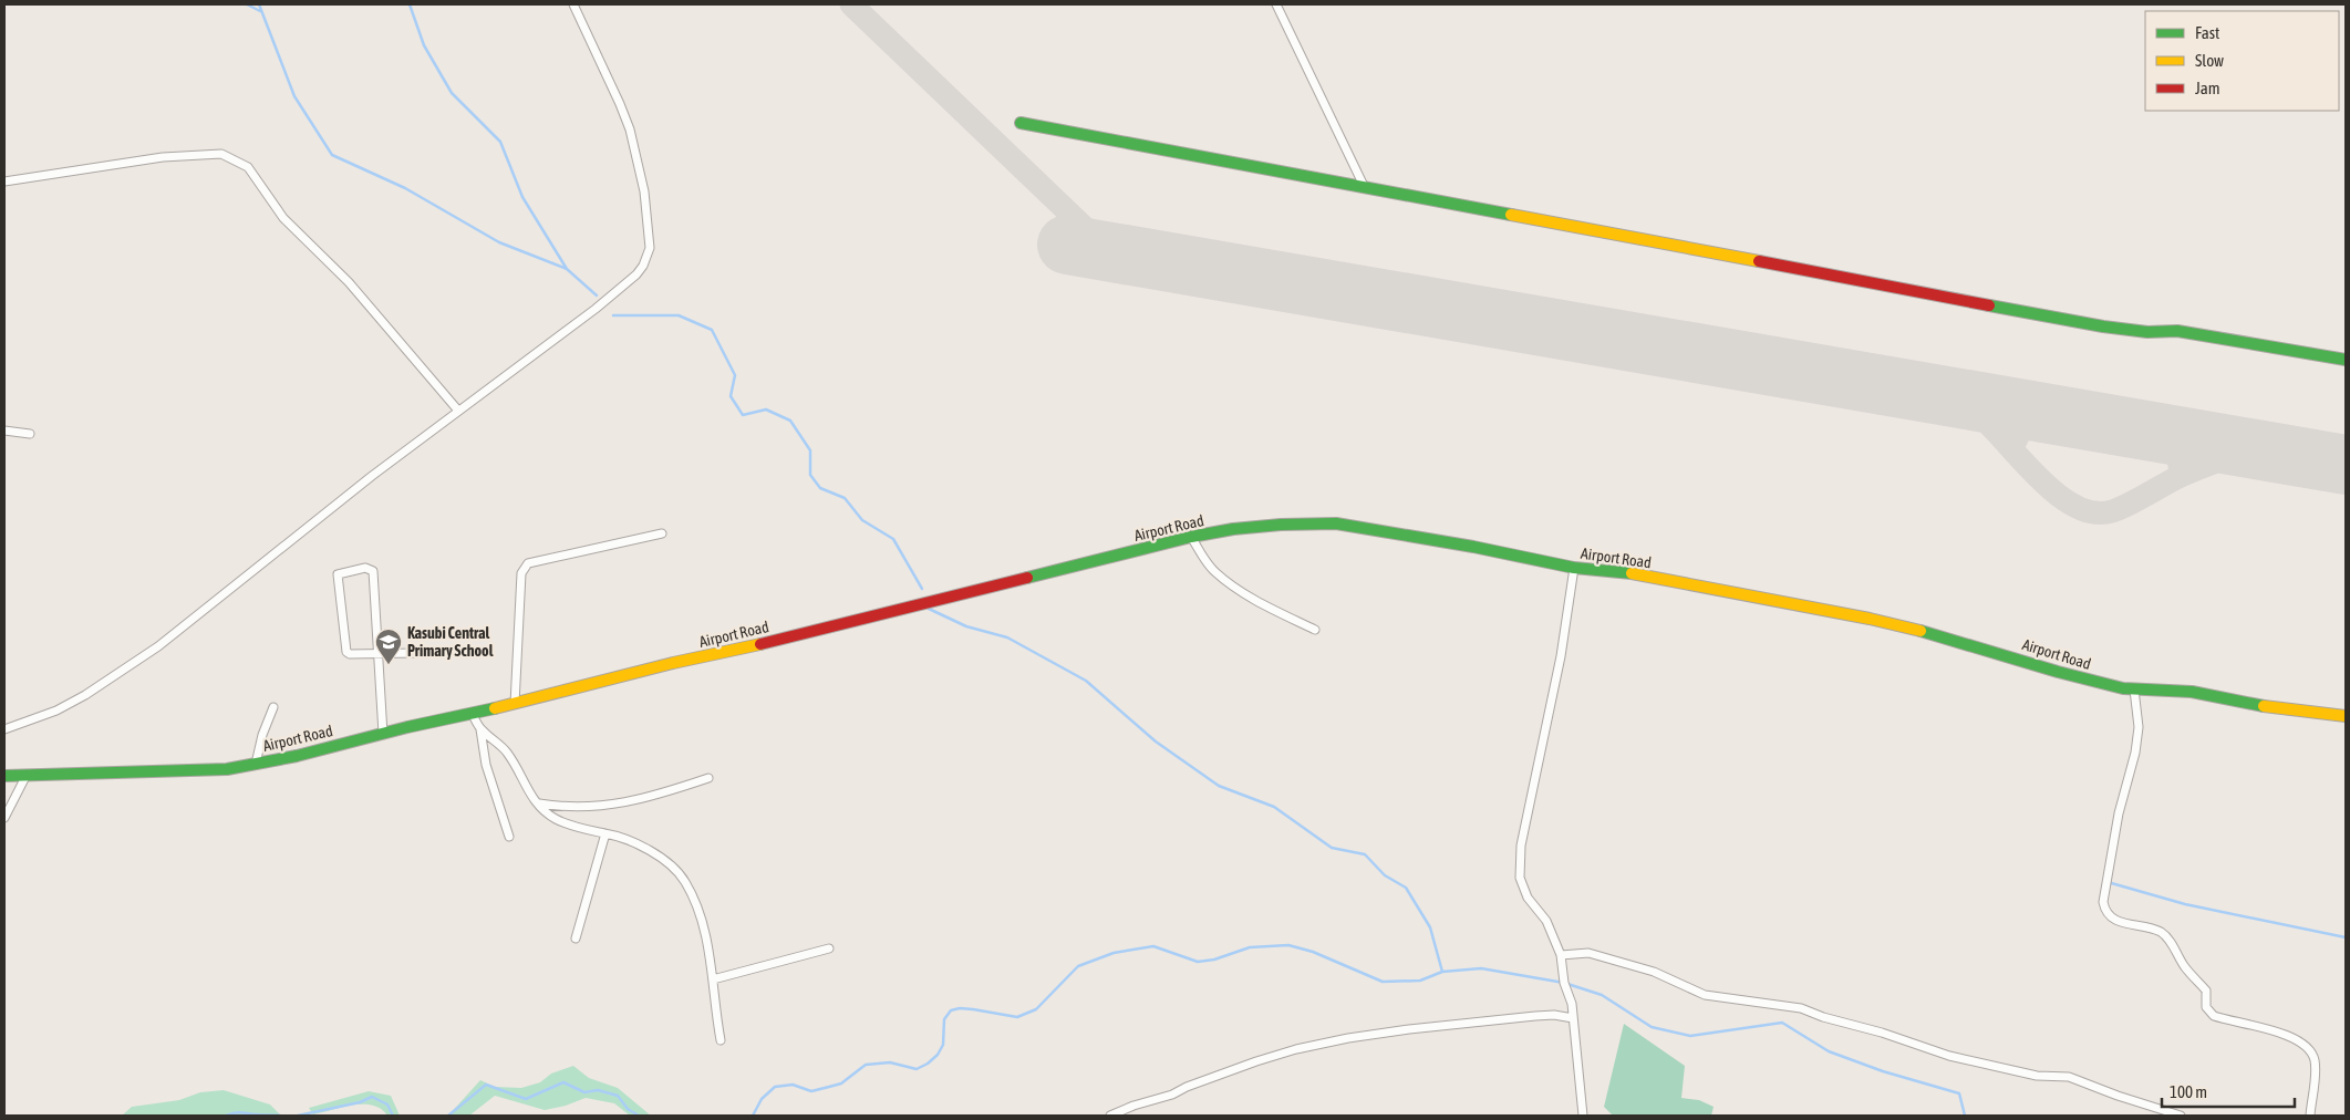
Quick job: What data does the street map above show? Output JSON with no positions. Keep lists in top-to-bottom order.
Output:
{
  "streets": {
    "street": ["Airport Road"]
  },
  "places": {
    "school or university": ["Kasubi Central Primary School"]
  },
  "legend": ["Fast", "Slow", "Jam"],
  "scale_bar": "100 m"
}
